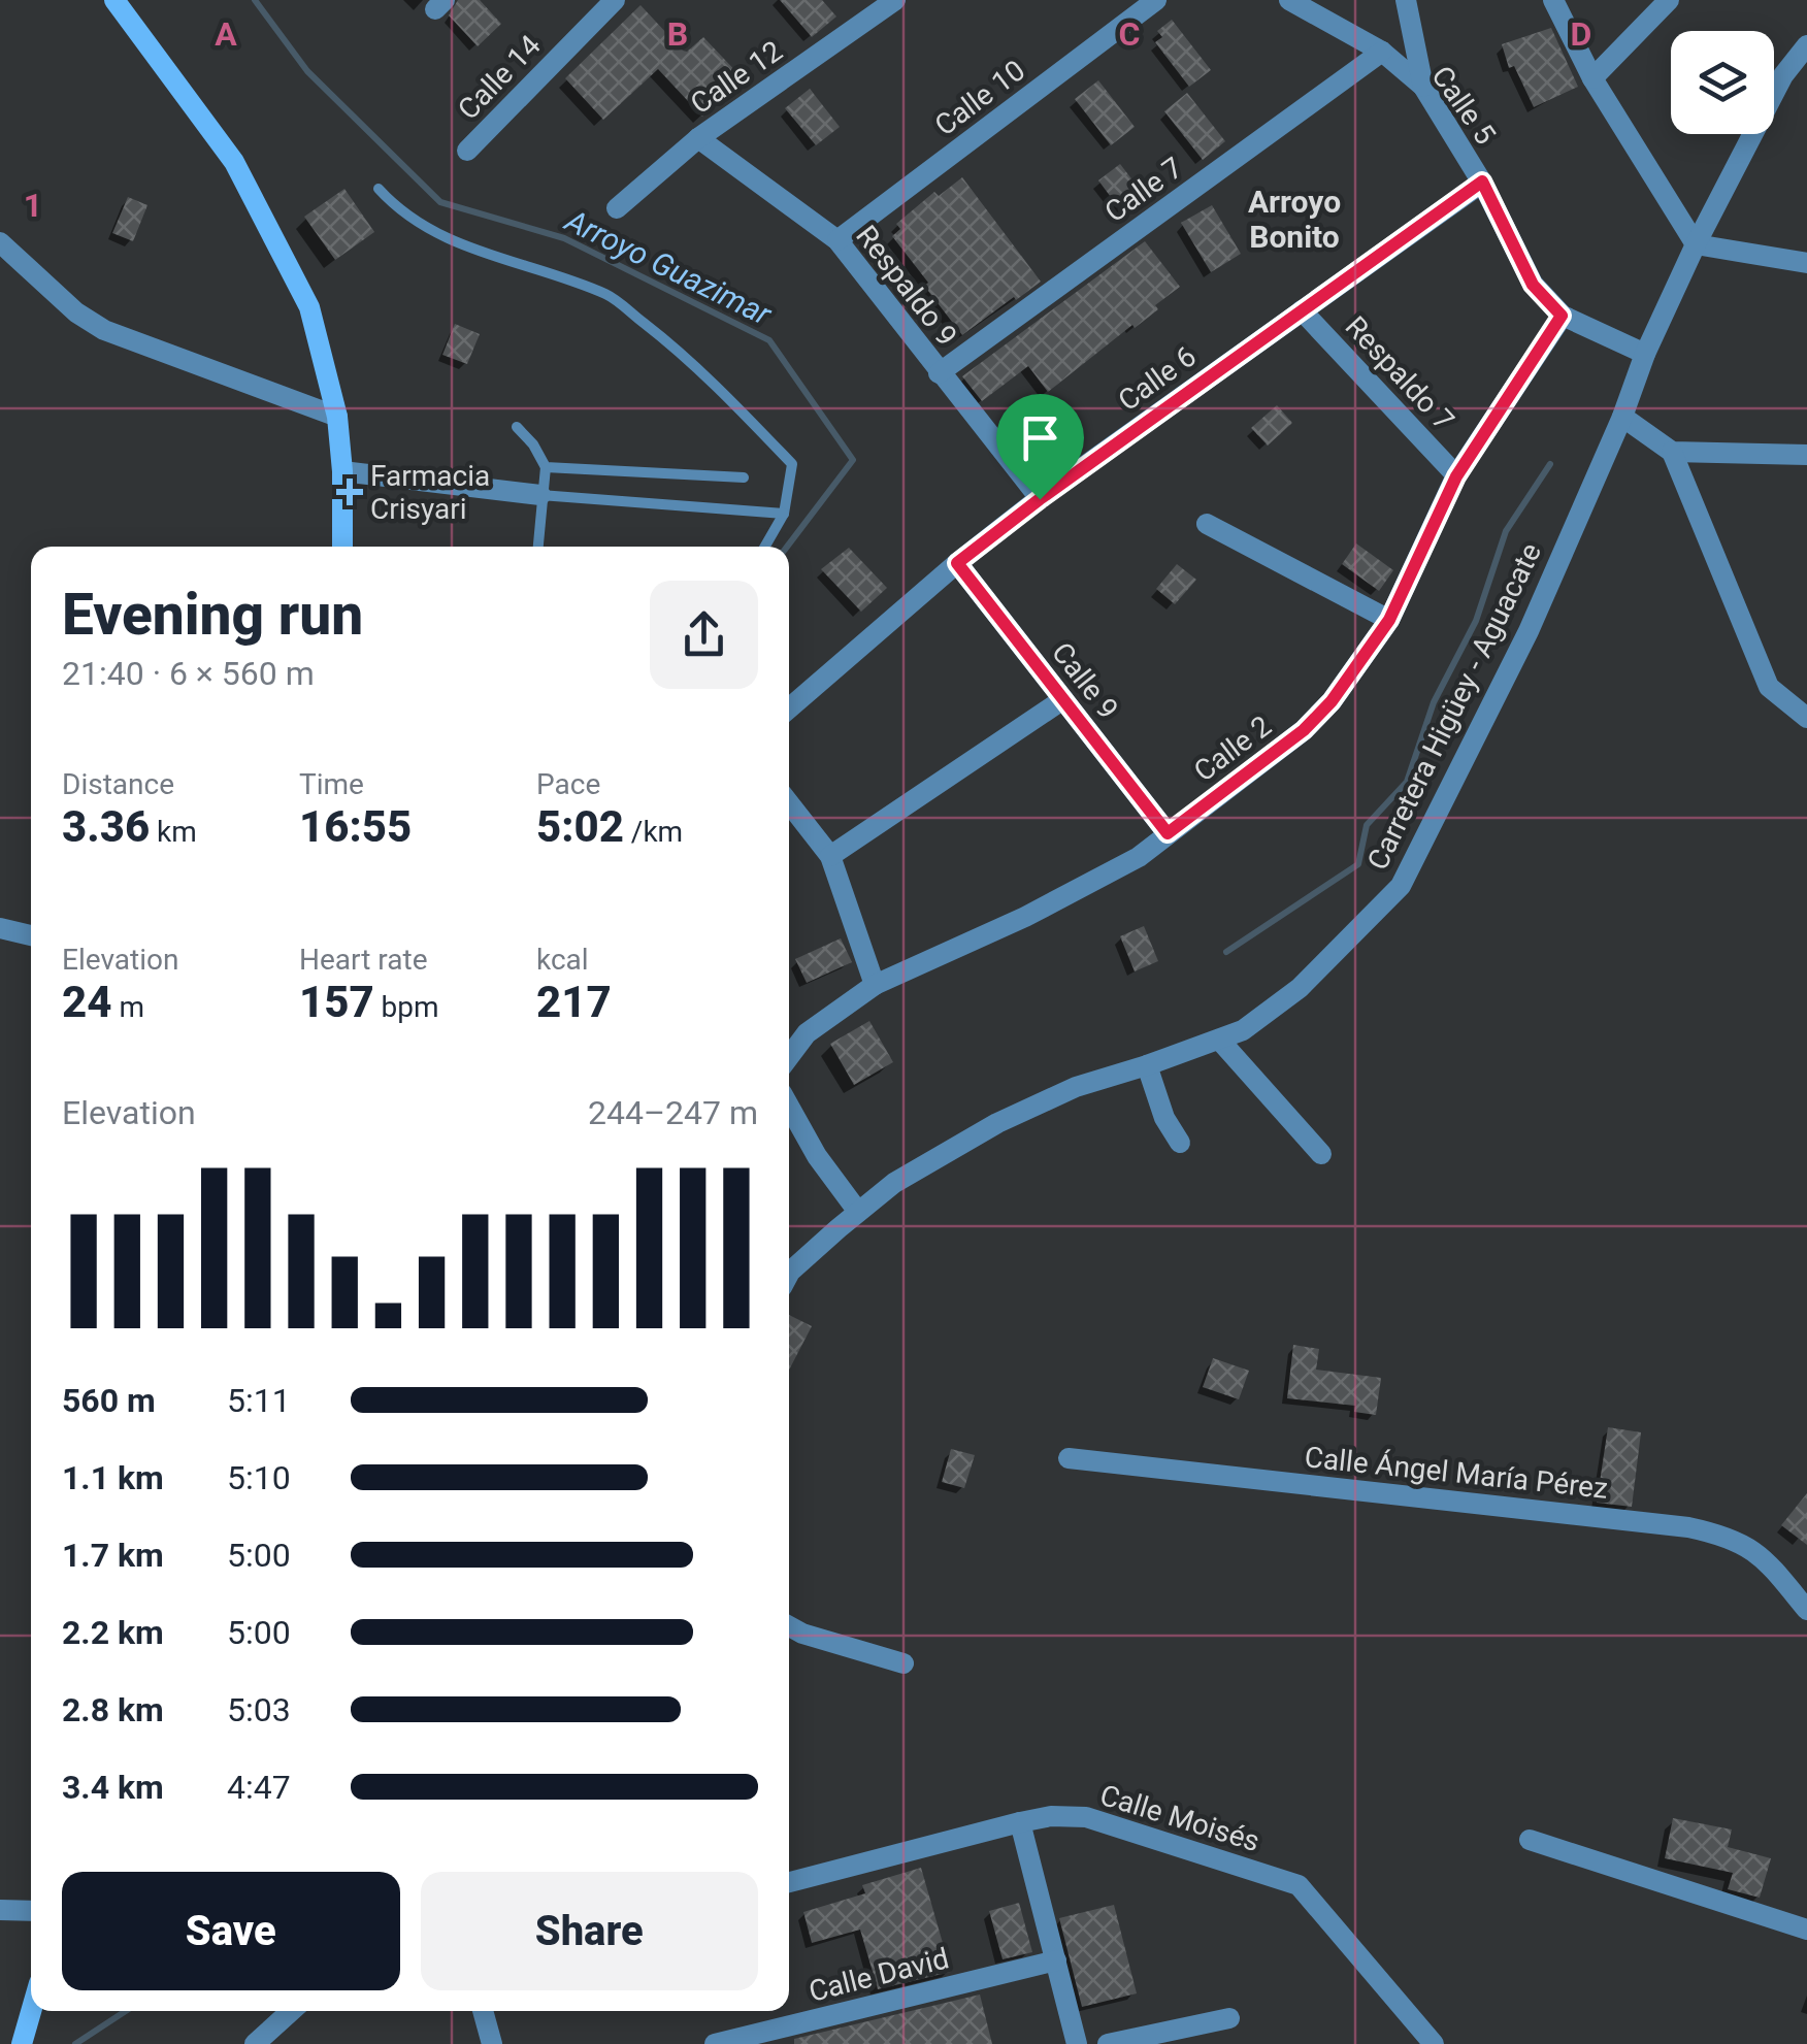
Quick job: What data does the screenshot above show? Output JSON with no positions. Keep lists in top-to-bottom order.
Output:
{
  "streets": {
    "street": [
      "Calle 14",
      "Calle 12",
      "Calle 10",
      "Calle 5",
      "Calle 7",
      "Respaldo 9",
      "Respaldo 7",
      "Calle 6",
      "Calle 9",
      "Carretera Higüey - Aguacate",
      "Calle 2",
      "Calle Ángel María Pérez",
      "Calle Moisés",
      "Calle David"
    ]
  },
  "crossings": [
    ["Calle 12", "Respaldo 9"],
    ["Calle 10", "Respaldo 9"],
    ["Calle 5", "Calle 7"],
    ["Calle 5", "Calle 6"],
    ["Calle 5", "Carretera Higüey - Aguacate"],
    ["Calle 5", "Calle 2"],
    ["Calle 7", "Respaldo 9"],
    ["Respaldo 9", "Calle 6"],
    ["Respaldo 7", "Calle 6"],
    ["Respaldo 7", "Calle 2"],
    ["Calle 6", "Calle 9"],
    ["Calle 9", "Calle 2"]
  ],
  "districts": ["Arroyo Bonito"],
  "water": ["Arroyo Guazimar"],
  "places": {
    "health": ["Farmacia Crisyari"]
  },
  "page": {
    "heading": ["Evening run", "21:40 · 6 × 560 m"],
    "stats": [
      ["Distance", "3.36 km"],
      ["Time", "16:55"],
      ["Pace", "5:02 /km"],
      ["Elevation", "24 m"],
      ["Heart rate", "157 bpm"],
      ["kcal", "217"]
    ],
    "chart": ["Elevation", "244–247 m"],
    "list": [
      {
        "name": "560 m",
        "note": "5:11"
      },
      {
        "name": "1.1 km",
        "note": "5:10"
      },
      {
        "name": "1.7 km",
        "note": "5:00"
      },
      {
        "name": "2.2 km",
        "note": "5:00"
      },
      {
        "name": "2.8 km",
        "note": "5:03"
      },
      {
        "name": "3.4 km",
        "note": "4:47"
      }
    ],
    "buttons": ["Save", "Share"]
  },
  "grid": {
    "columns": [
      "A",
      "B",
      "C",
      "D"
    ],
    "rows": ["1"]
  }
}
